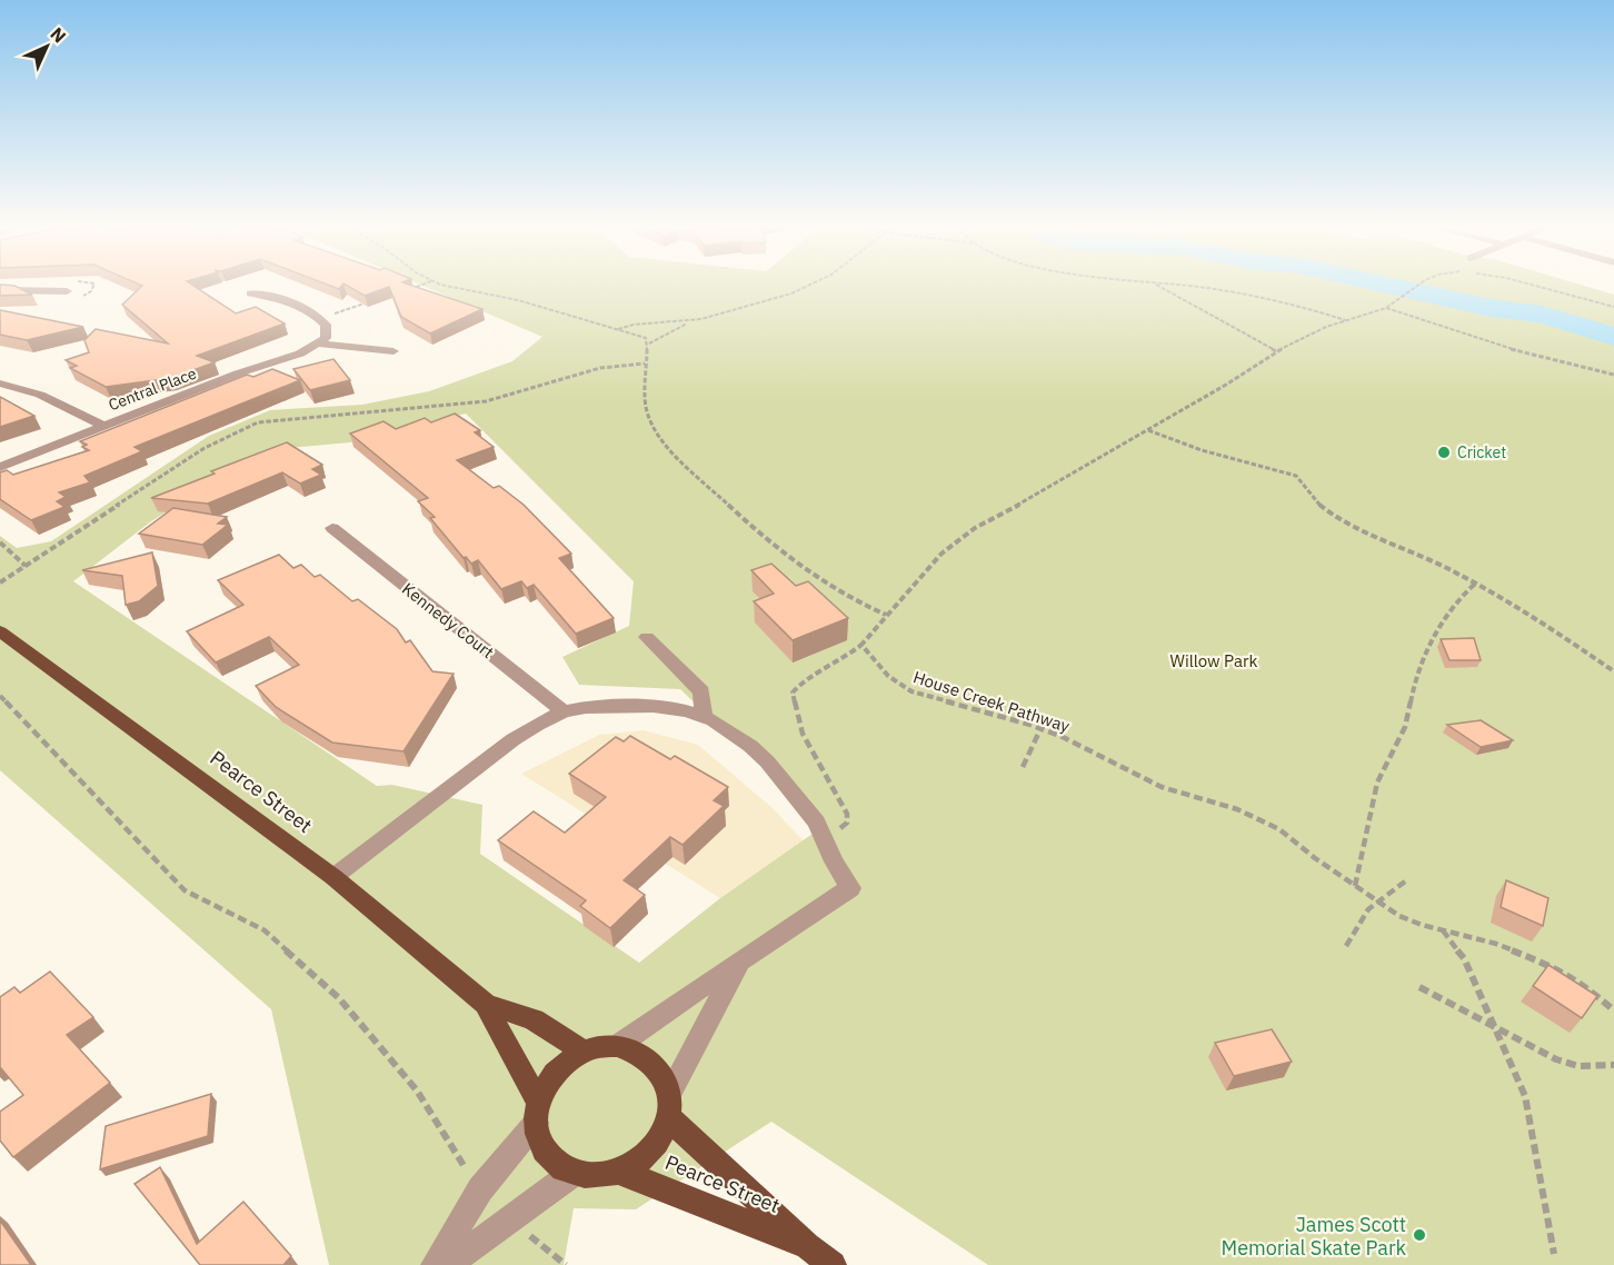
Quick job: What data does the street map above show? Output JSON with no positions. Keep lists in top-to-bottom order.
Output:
{
  "streets": {
    "main road": ["Pearce Street"],
    "street": ["Central Place", "Kennedy Court"],
    "path": ["House Creek Pathway"]
  },
  "parks": ["Willow Park"],
  "places": ["Cricket", "James Scott Memorial Skate Park"],
  "north": "top right"
}
